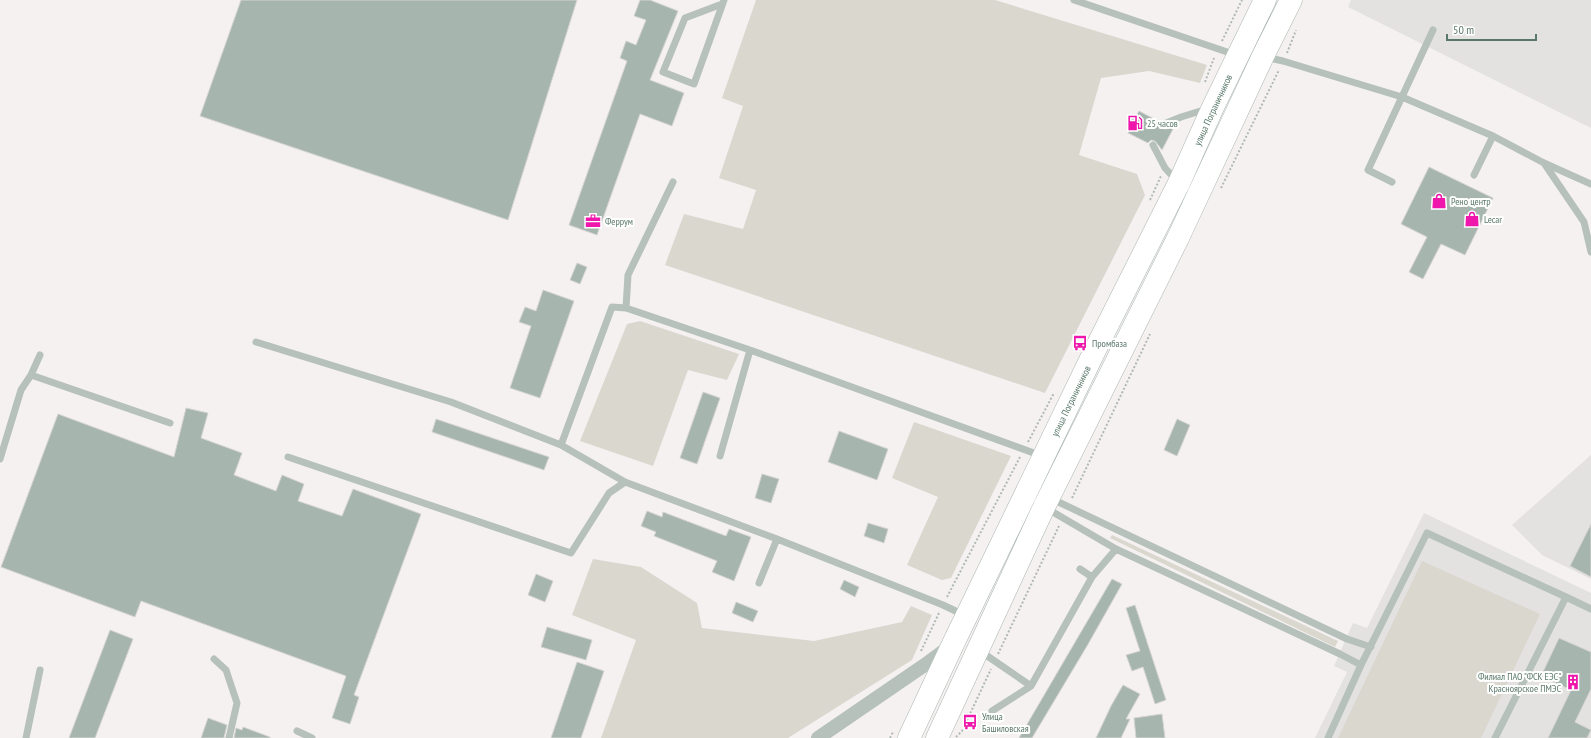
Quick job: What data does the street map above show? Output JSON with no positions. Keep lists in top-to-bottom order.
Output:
{
  "streets": {
    "main road": ["улица Пограничников"]
  },
  "places": {
    "fuel station": ["25 часов"],
    "shop": ["Рено центр", "Lecar"],
    "office": ["Феррум"],
    "bus stop": ["Промбаза", "Улица Башиловская"],
    "building": ["Филиал ПАО \"ФСК ЕЭС\" Красноярское ПМЭС"]
  },
  "scale_bar": "50 m"
}
